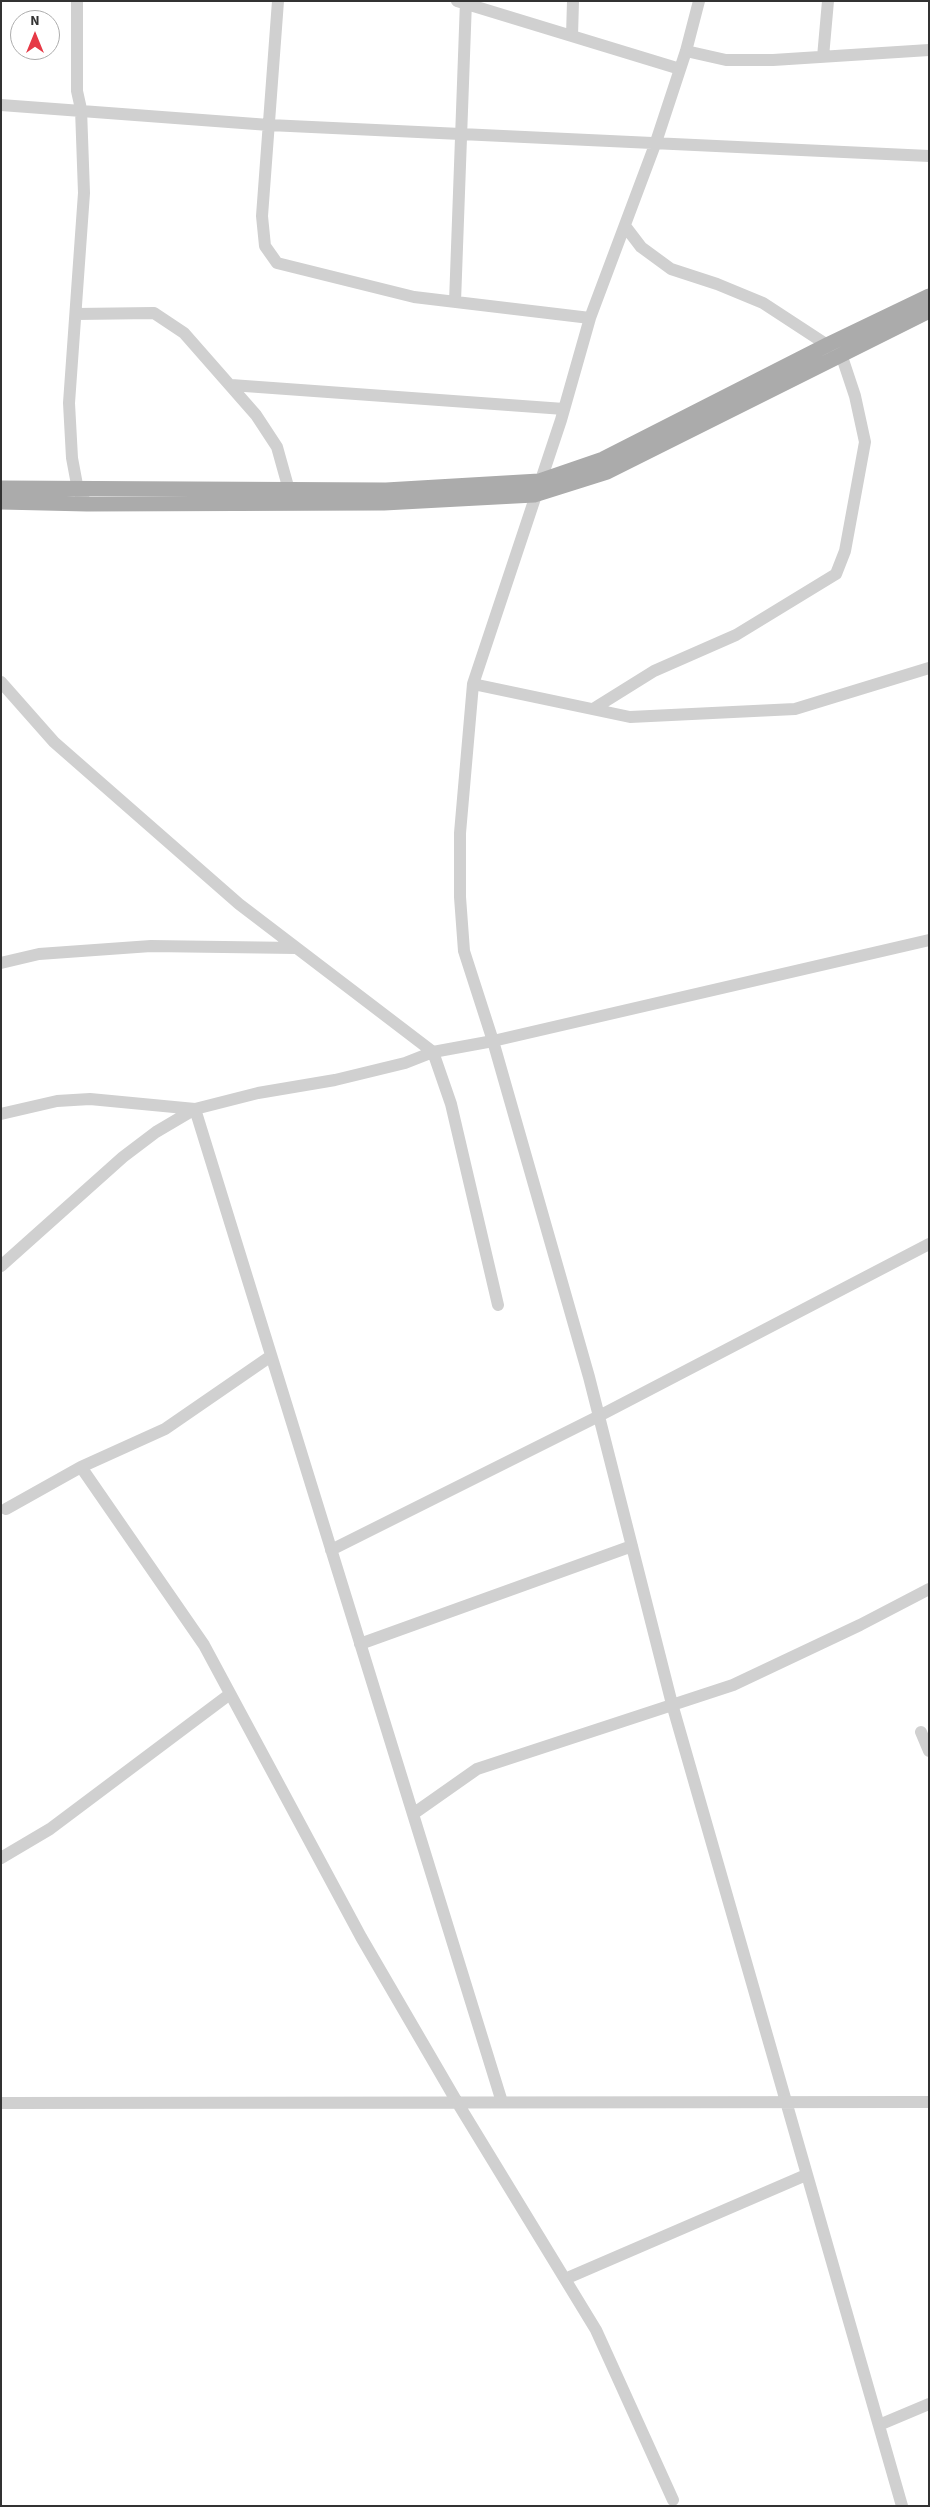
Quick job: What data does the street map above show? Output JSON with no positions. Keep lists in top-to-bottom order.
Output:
{
  "north": "top"
}
